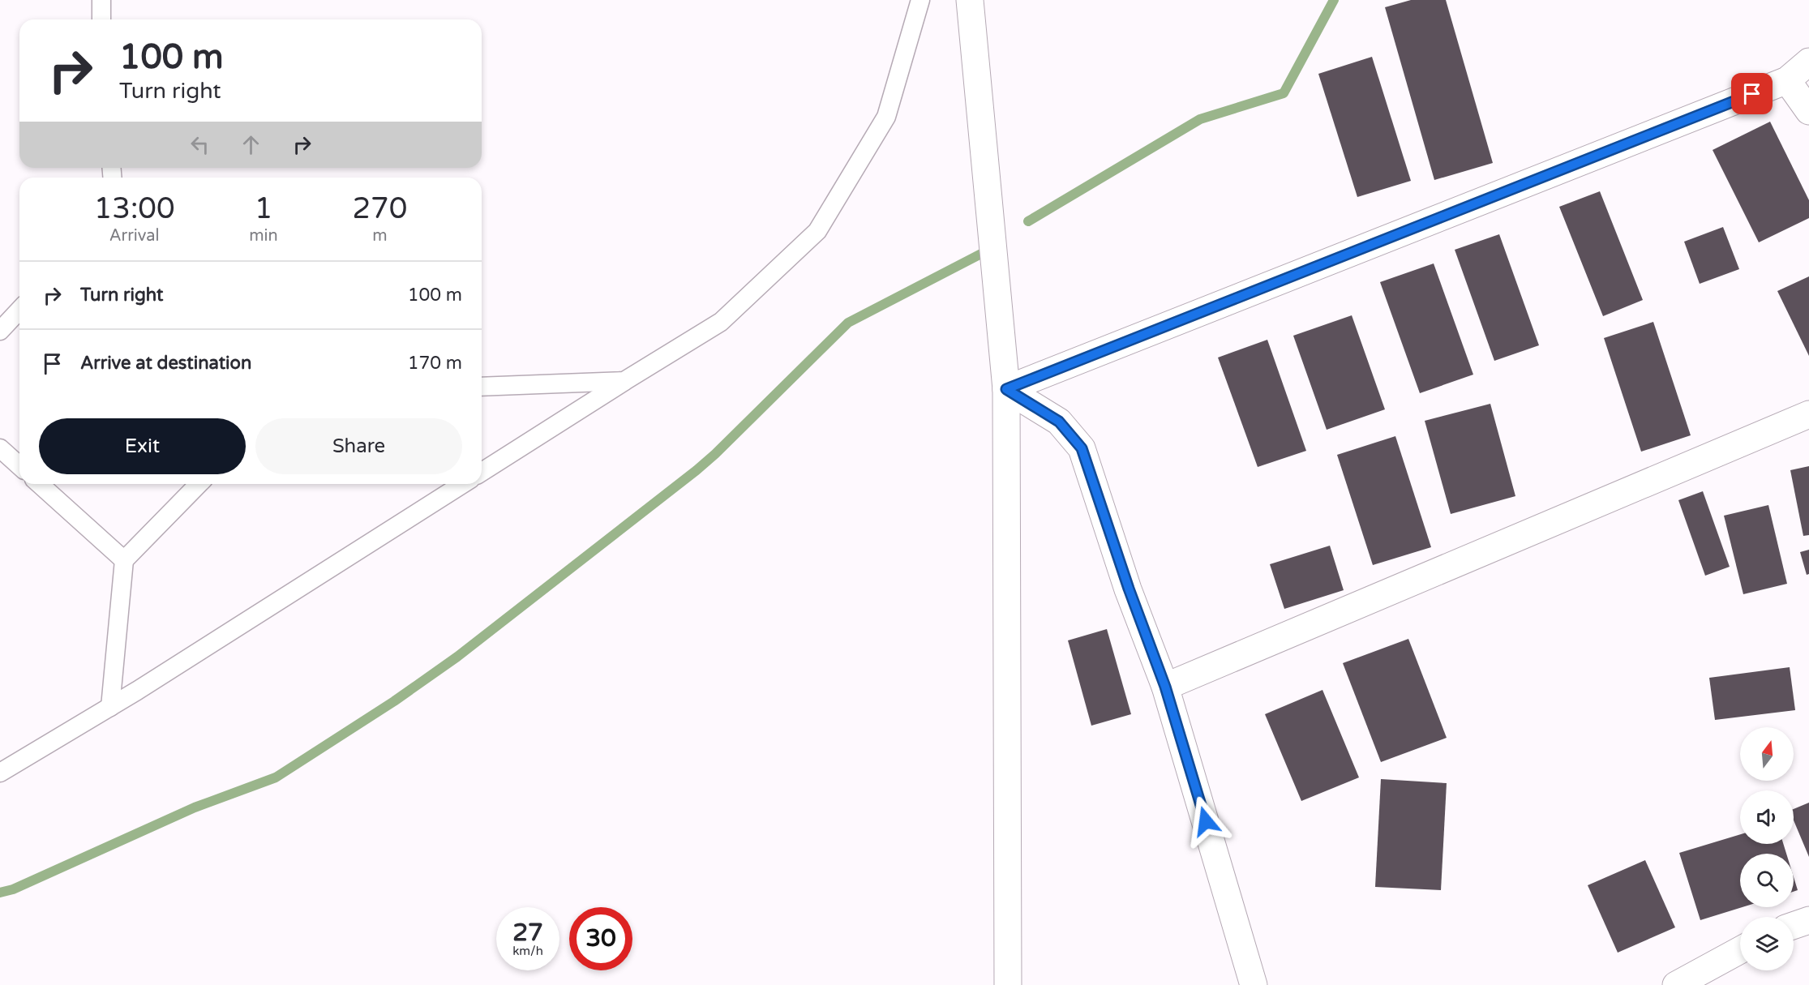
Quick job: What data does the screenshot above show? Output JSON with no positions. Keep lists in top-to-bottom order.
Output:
{
  "north": "top",
  "page": {
    "turn": ["100 m", "Turn right"],
    "eta": [
      "13:00",
      "Arrival",
      "1",
      "min",
      "270",
      "m"
    ],
    "list": [
      {
        "name": "Turn right",
        "value": "100 m"
      },
      {
        "name": "Arrive at destination",
        "value": "170 m"
      }
    ],
    "buttons": ["Exit", "Share"],
    "speed": "27 km/h",
    "limit": "30"
  }
}
